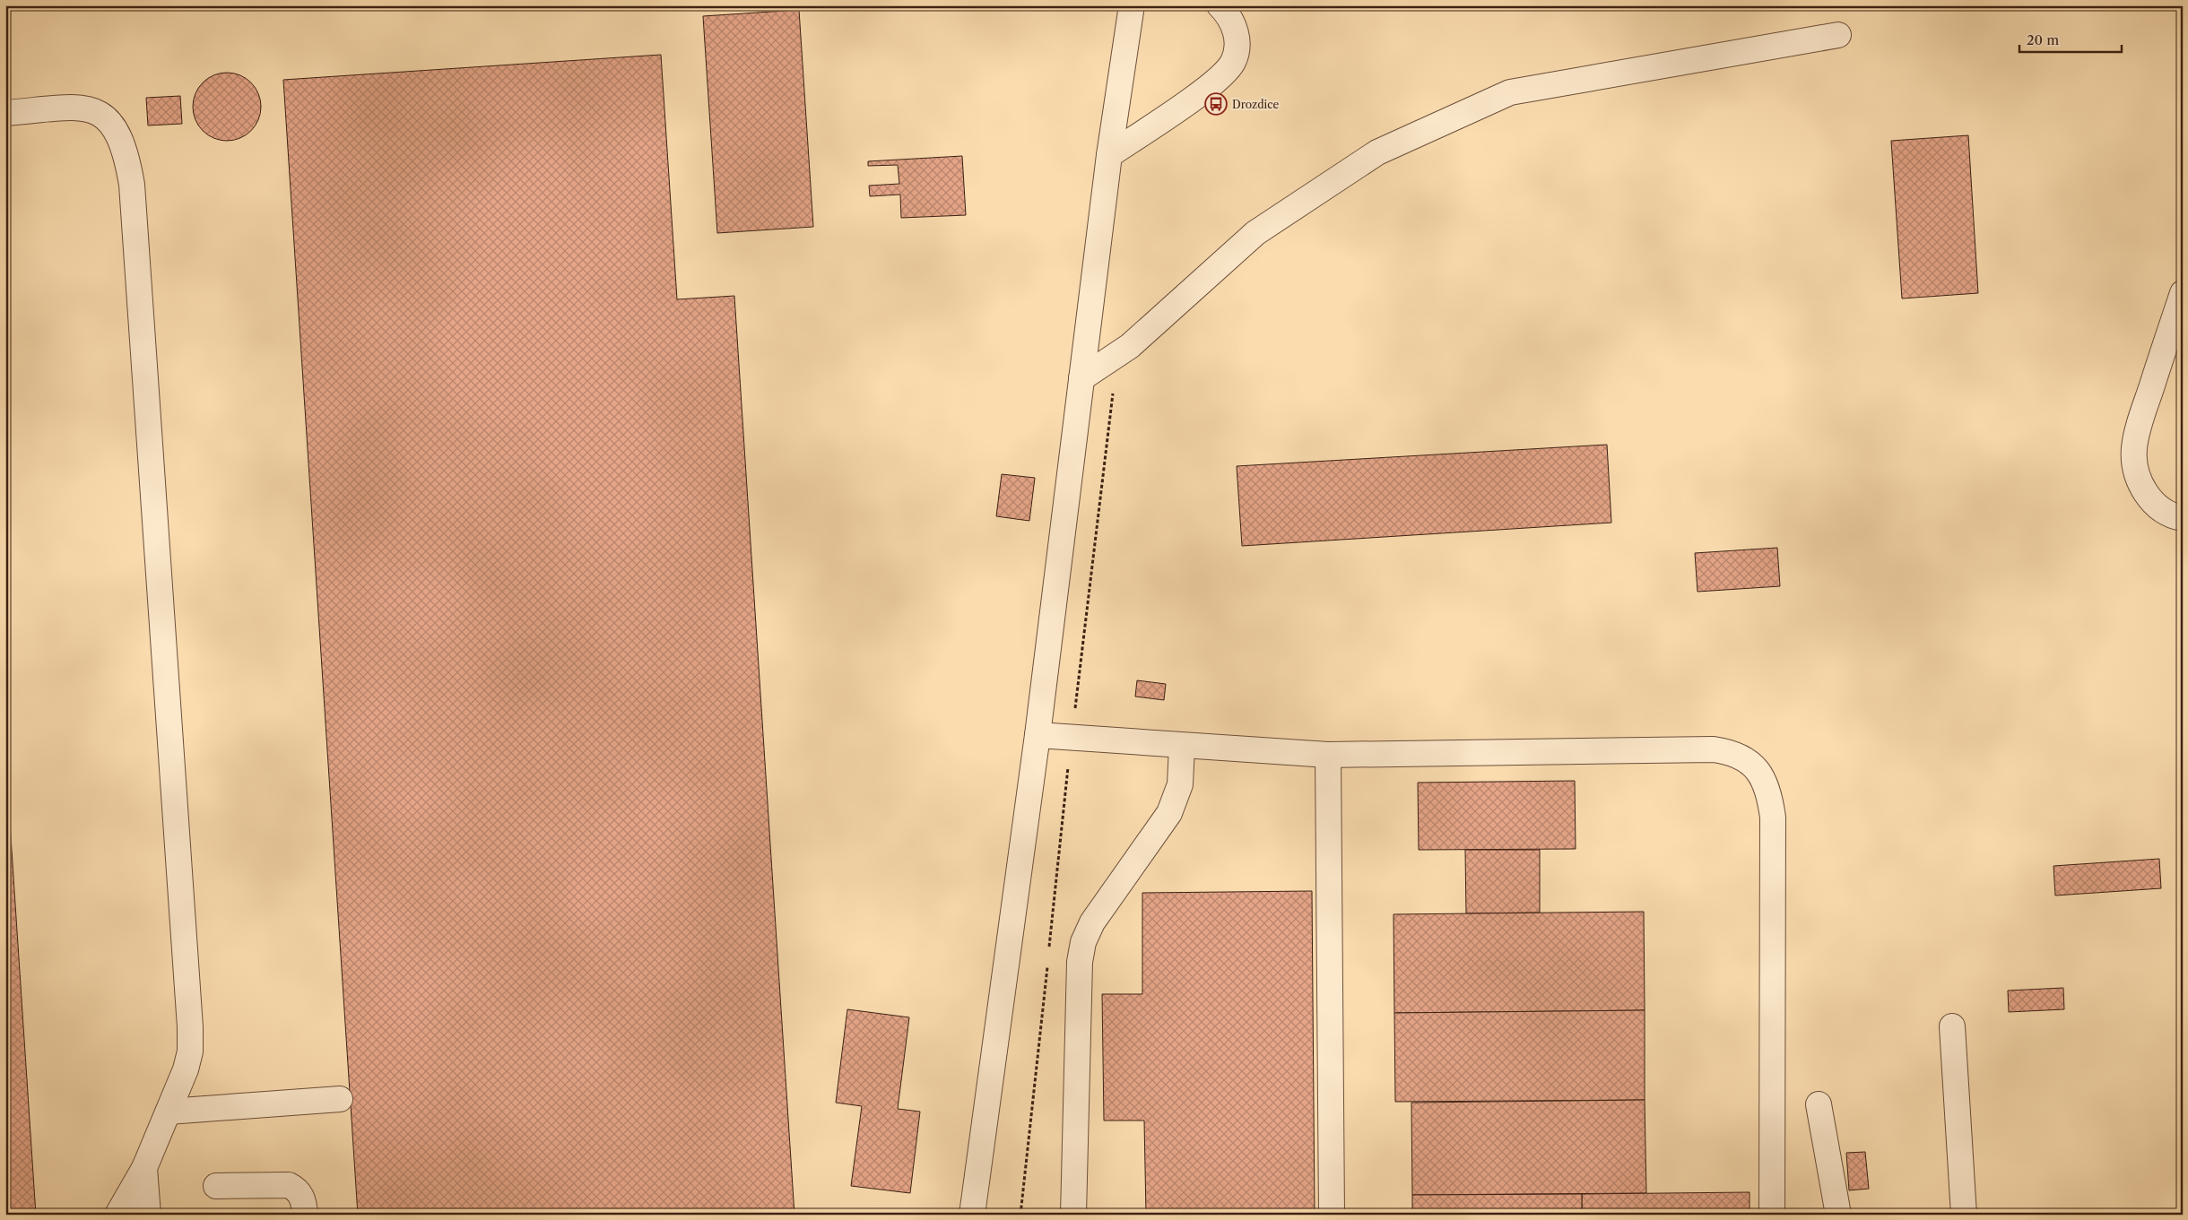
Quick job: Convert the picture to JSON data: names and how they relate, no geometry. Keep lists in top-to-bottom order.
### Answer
{
  "places": {
    "bus stop": ["Drozdice"]
  },
  "scale_bar": "20 m"
}
